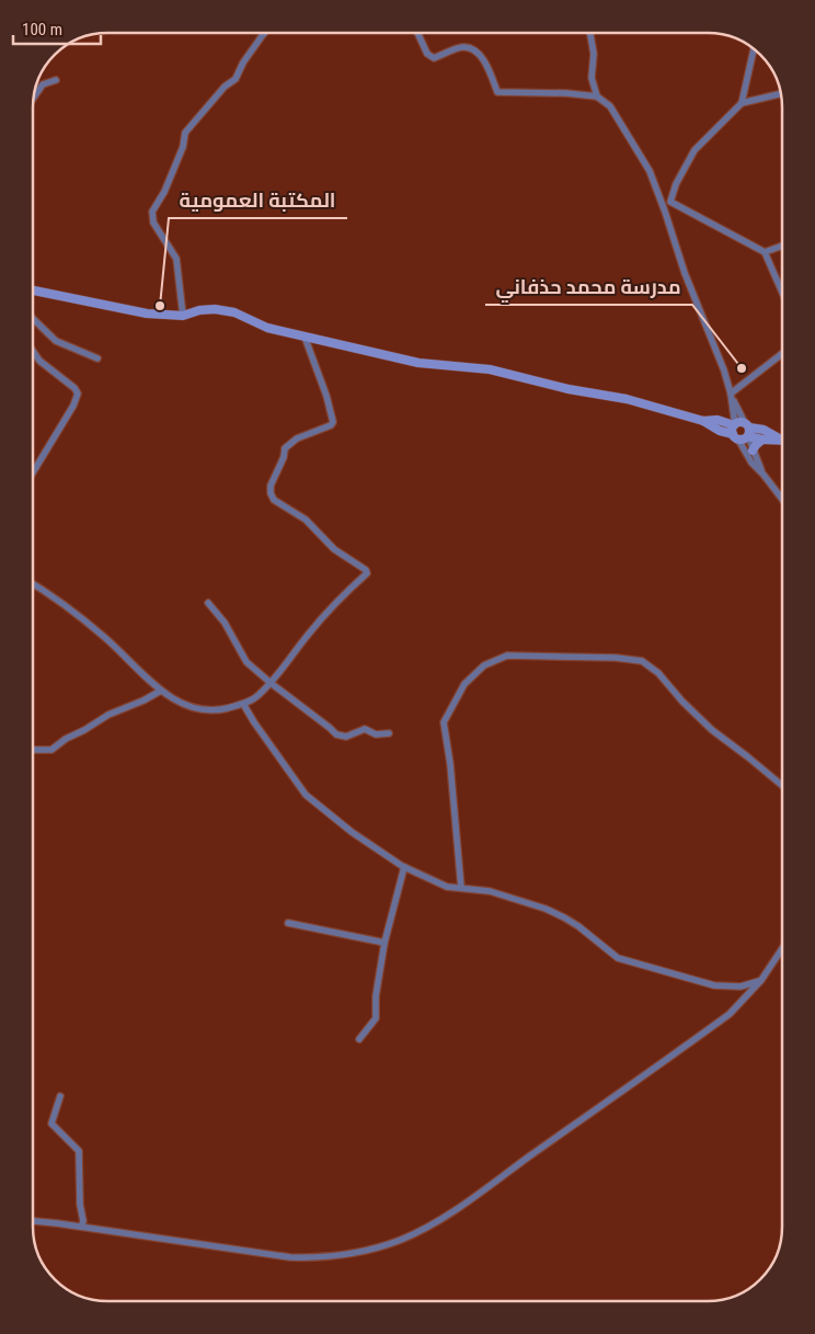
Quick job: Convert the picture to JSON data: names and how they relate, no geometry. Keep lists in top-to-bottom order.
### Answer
{
  "places": ["المكتبة العمومية", "مدرسة محمد حذفاني"],
  "scale_bar": "100 m"
}
